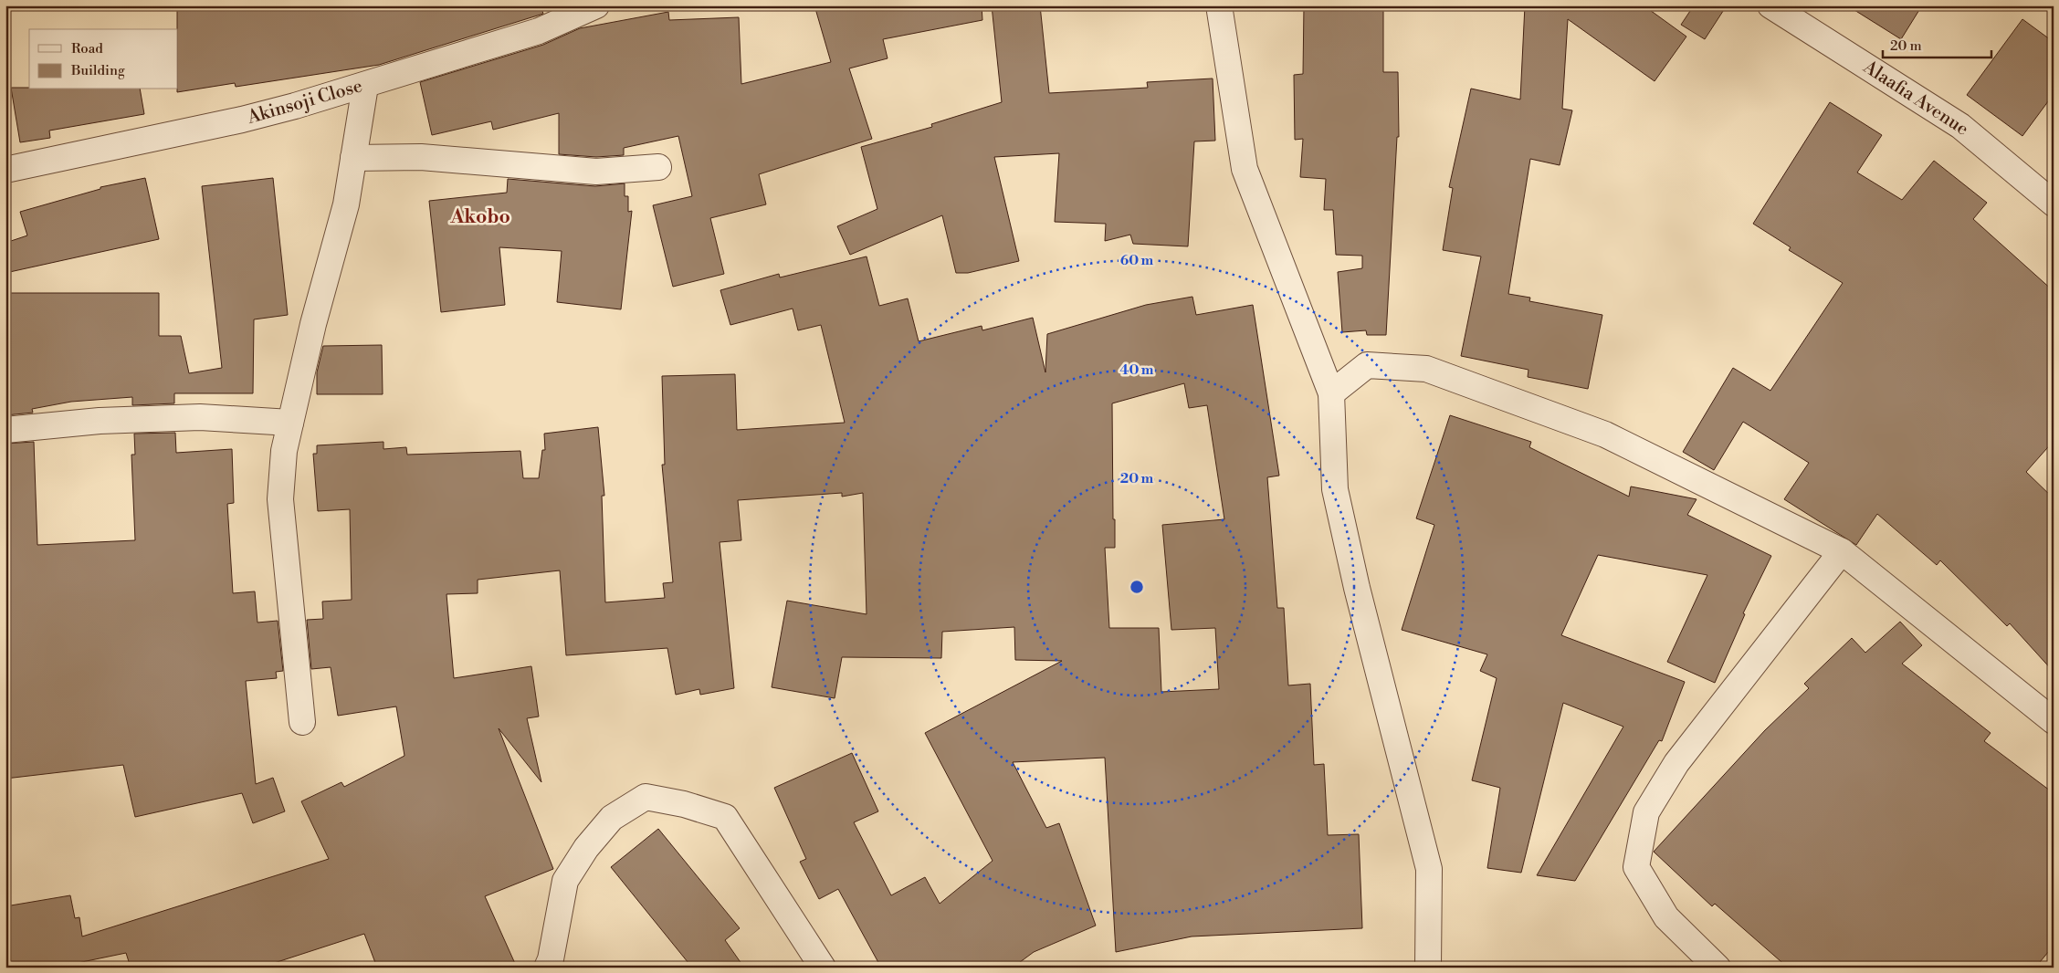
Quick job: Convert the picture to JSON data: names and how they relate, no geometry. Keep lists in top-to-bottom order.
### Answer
{
  "streets": {
    "street": ["Alaafia Avenue", "Akinsoji Close"]
  },
  "districts": ["Akobo"],
  "legend": ["Road", "Building"],
  "scale_bar": "20 m",
  "rings": ["60 m", "40 m", "20 m"]
}
